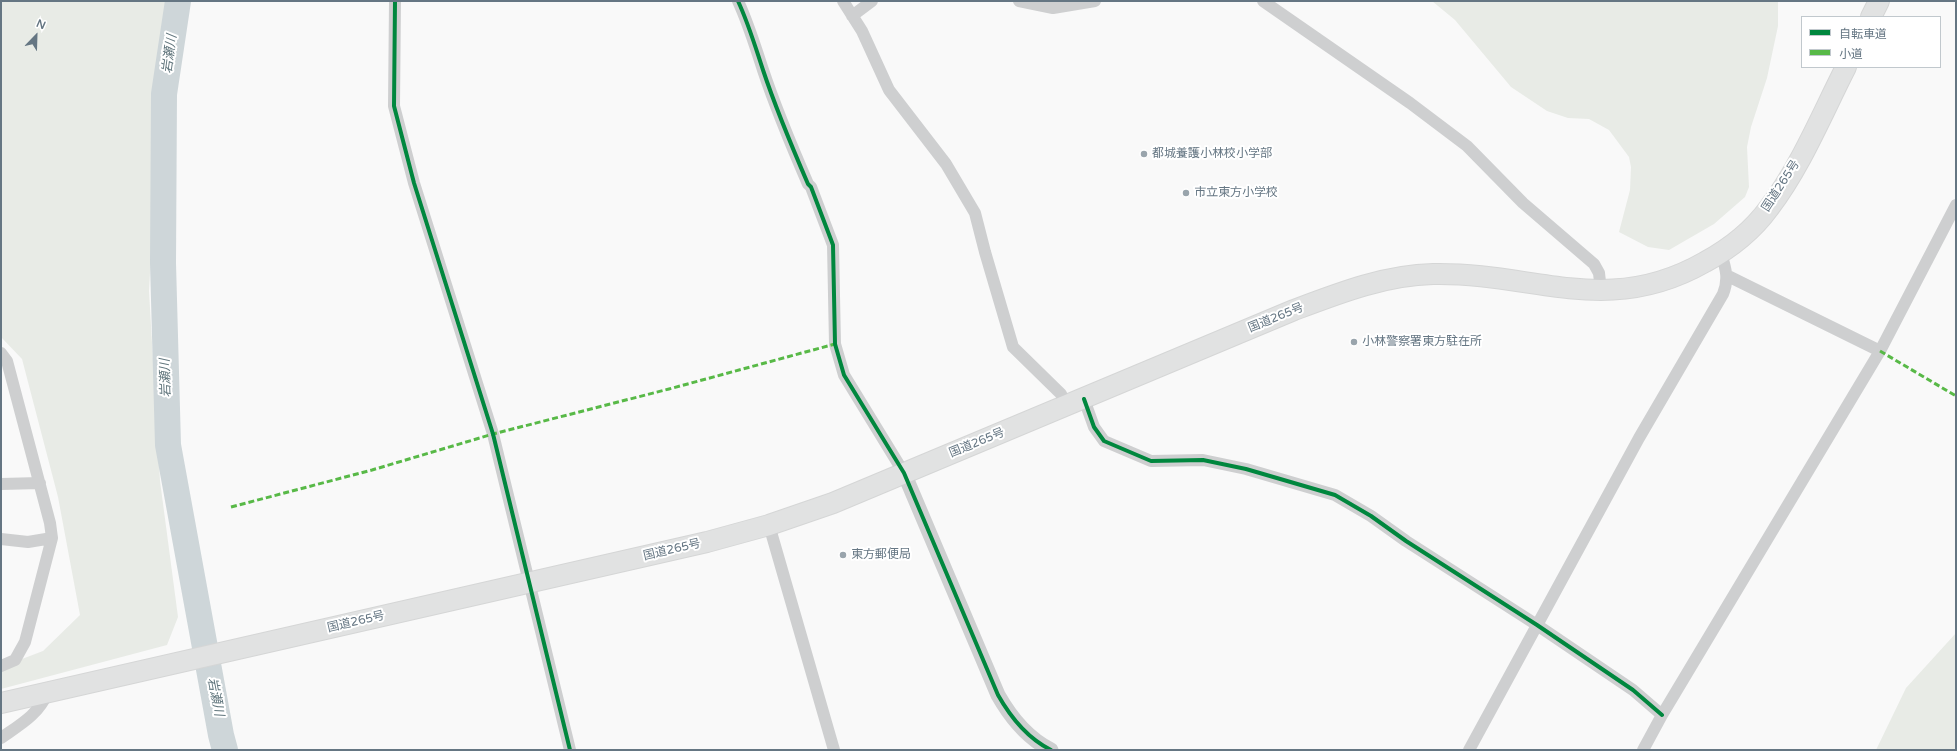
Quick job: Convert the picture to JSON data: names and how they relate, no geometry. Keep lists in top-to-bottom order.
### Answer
{
  "streets": {
    "highway": ["国道265号"]
  },
  "water": ["岩瀬川"],
  "places": [
    "都城養護小林校小学部",
    "市立東方小学校",
    "小林警察署東方駐在所",
    "東方郵便局"
  ],
  "legend": ["自転車道", "小道"],
  "north": "top right"
}
